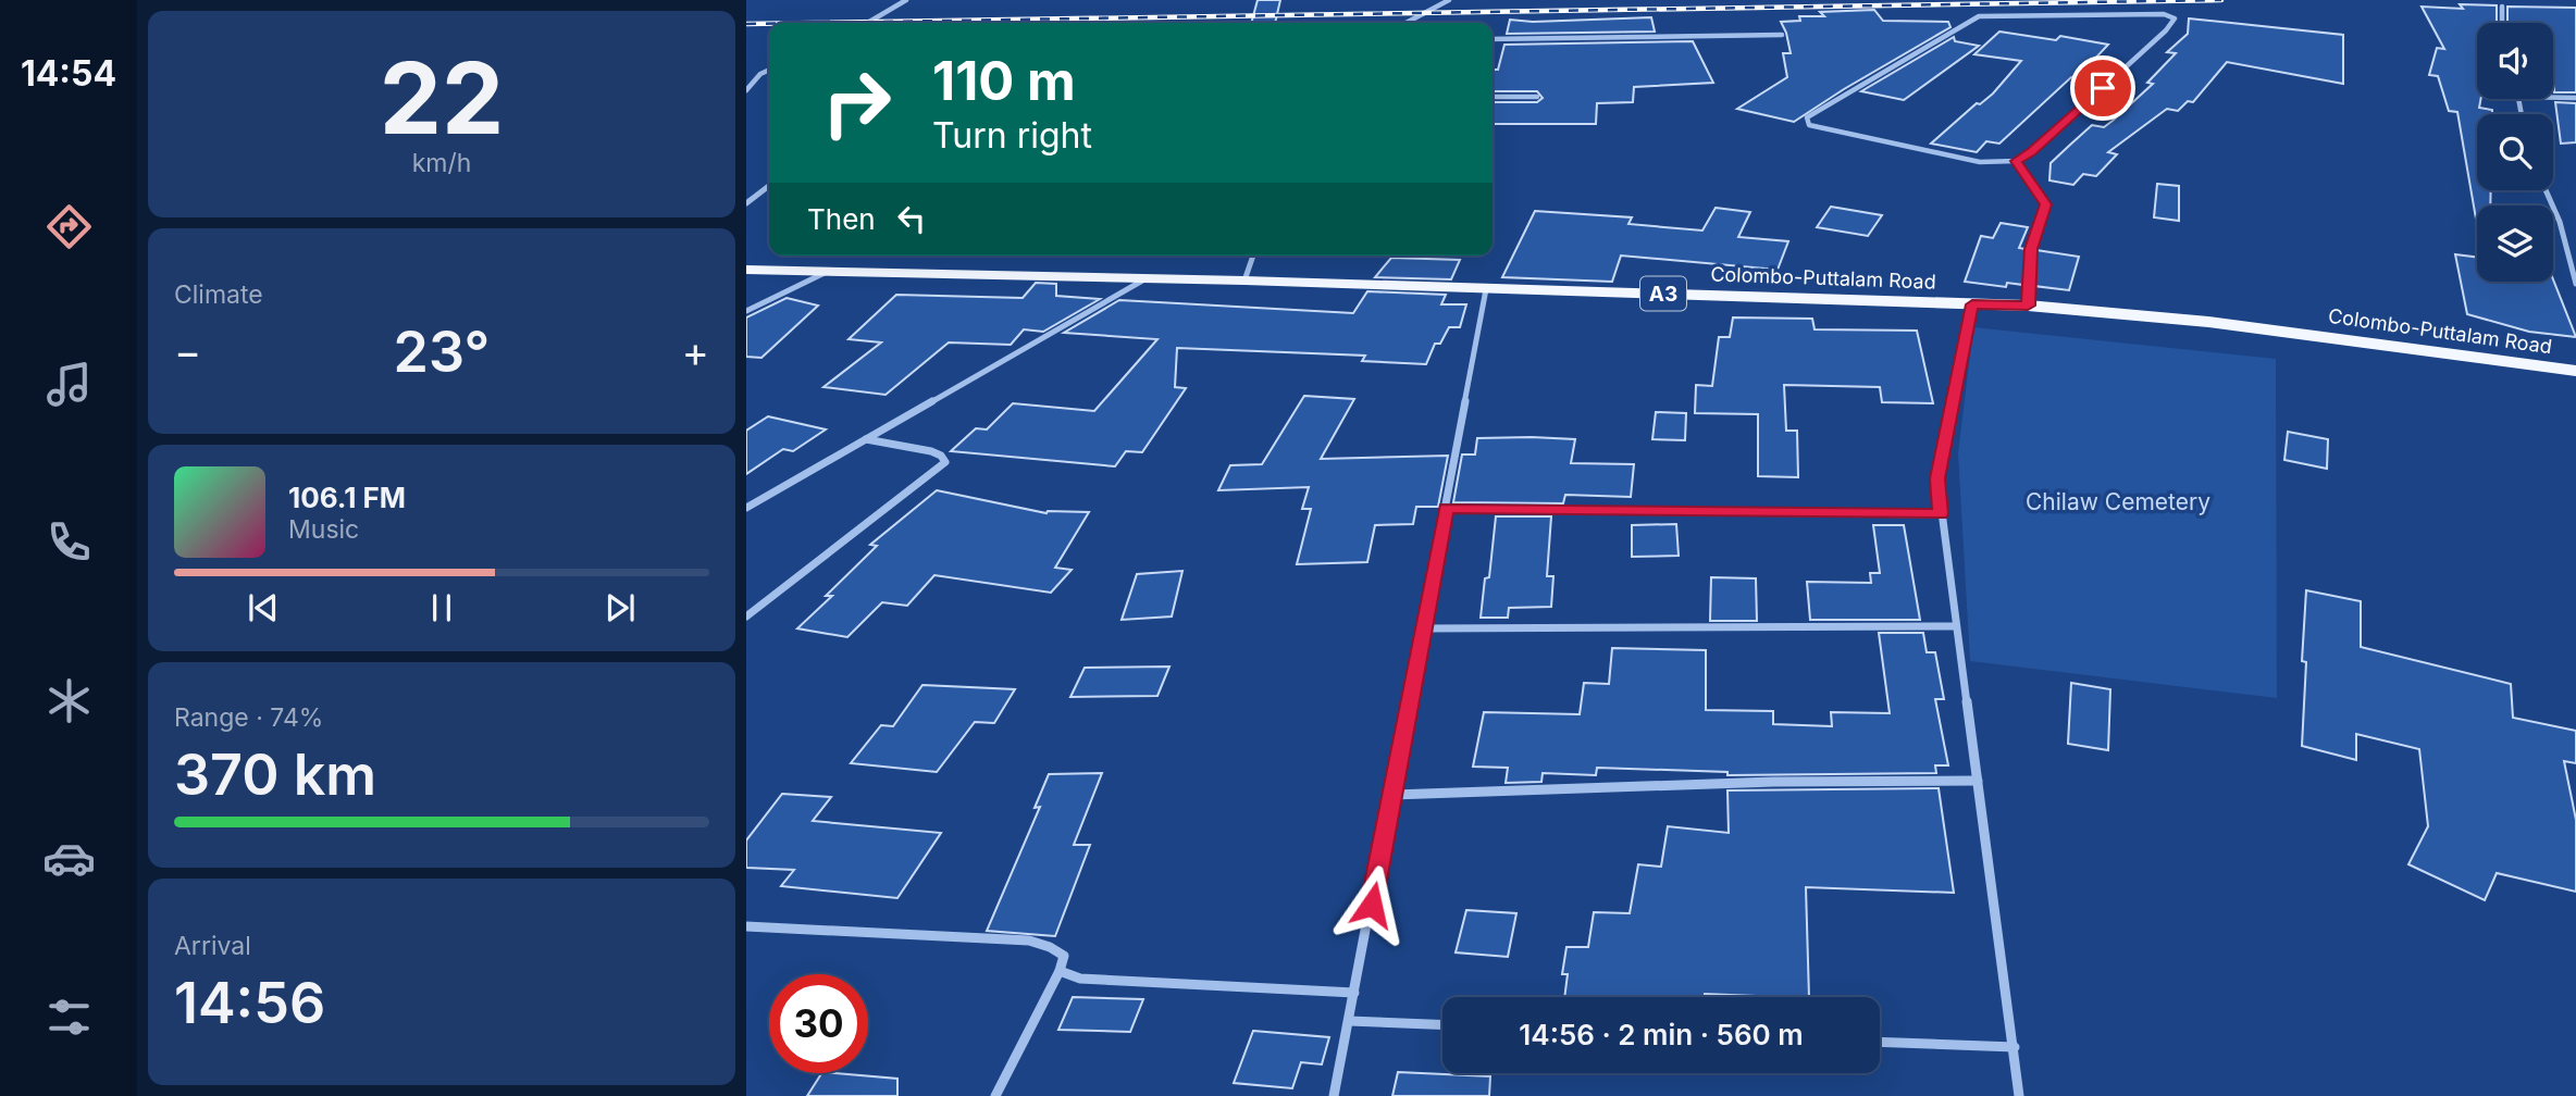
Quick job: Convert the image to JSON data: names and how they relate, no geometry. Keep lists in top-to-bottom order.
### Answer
{
  "streets": {
    "highway": ["Colombo-Puttalam Road", "A3"]
  },
  "parks": ["Chilaw Cemetery"],
  "page": {
    "tabs": "14:54",
    "tile": [
      ["22", "km/h"],
      "Climate",
      ["Range · 74%", "370 km"],
      ["Arrival", "14:56"]
    ],
    "turn": ["110 m", "Turn right"],
    "then": "Then",
    "heat": ["−", "23°", "+"],
    "song": ["106.1 FM", "Music"],
    "limit": "30",
    "trip": "14:56 · 2 min · 560 m"
  }
}
